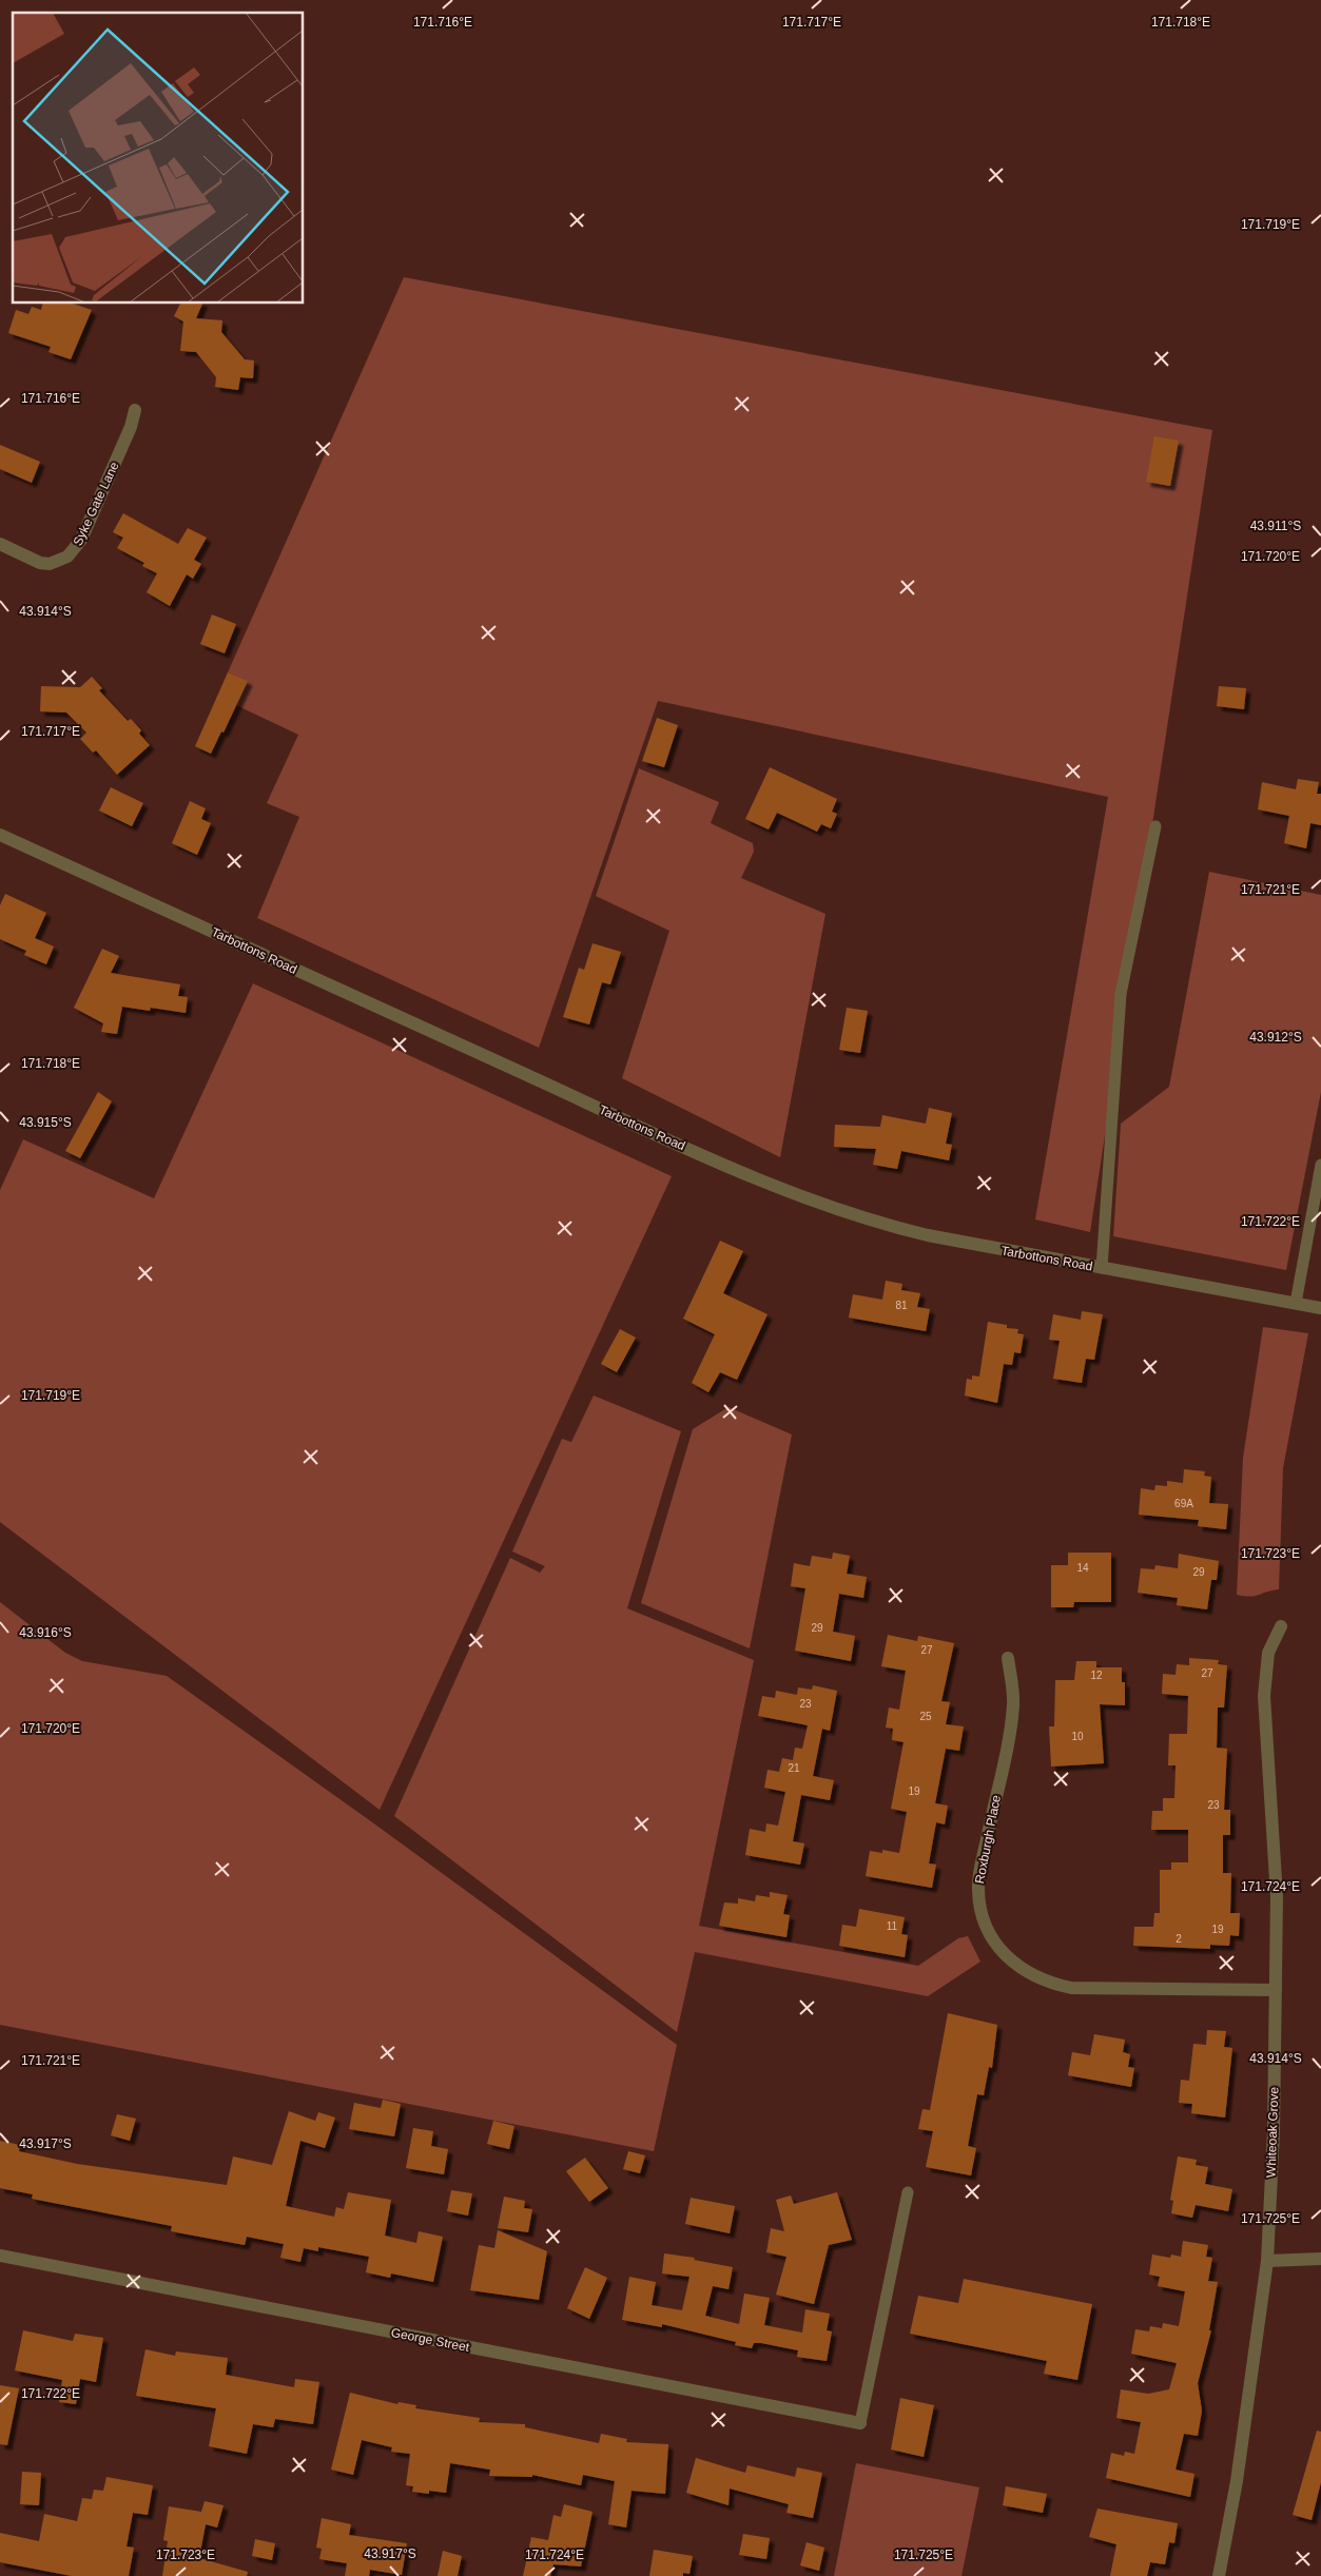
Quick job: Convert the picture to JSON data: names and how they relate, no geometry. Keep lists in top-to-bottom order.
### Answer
{
  "streets": {
    "street": [
      "Syke Gate Lane",
      "Tarbottons Road",
      "Roxburgh Place",
      "Whiteoak Grove",
      "George Street"
    ]
  },
  "crossings": [
    ["Roxburgh Place", "Whiteoak Grove"]
  ],
  "house_numbers": [
    "81",
    "69A",
    "14",
    "29",
    "29",
    "27",
    "27",
    "12",
    "23",
    "25",
    "10",
    "21",
    "19",
    "23",
    "11",
    "19",
    "2"
  ],
  "coordinates": [
    "171.716°E",
    "171.717°E",
    "171.718°E",
    "171.719°E",
    "43.911°S",
    "171.720°E",
    "43.914°S",
    "171.721°E",
    "43.912°S",
    "43.915°S",
    "171.722°E",
    "171.723°E",
    "43.916°S",
    "171.724°E",
    "43.917°S",
    "171.725°E"
  ]
}
